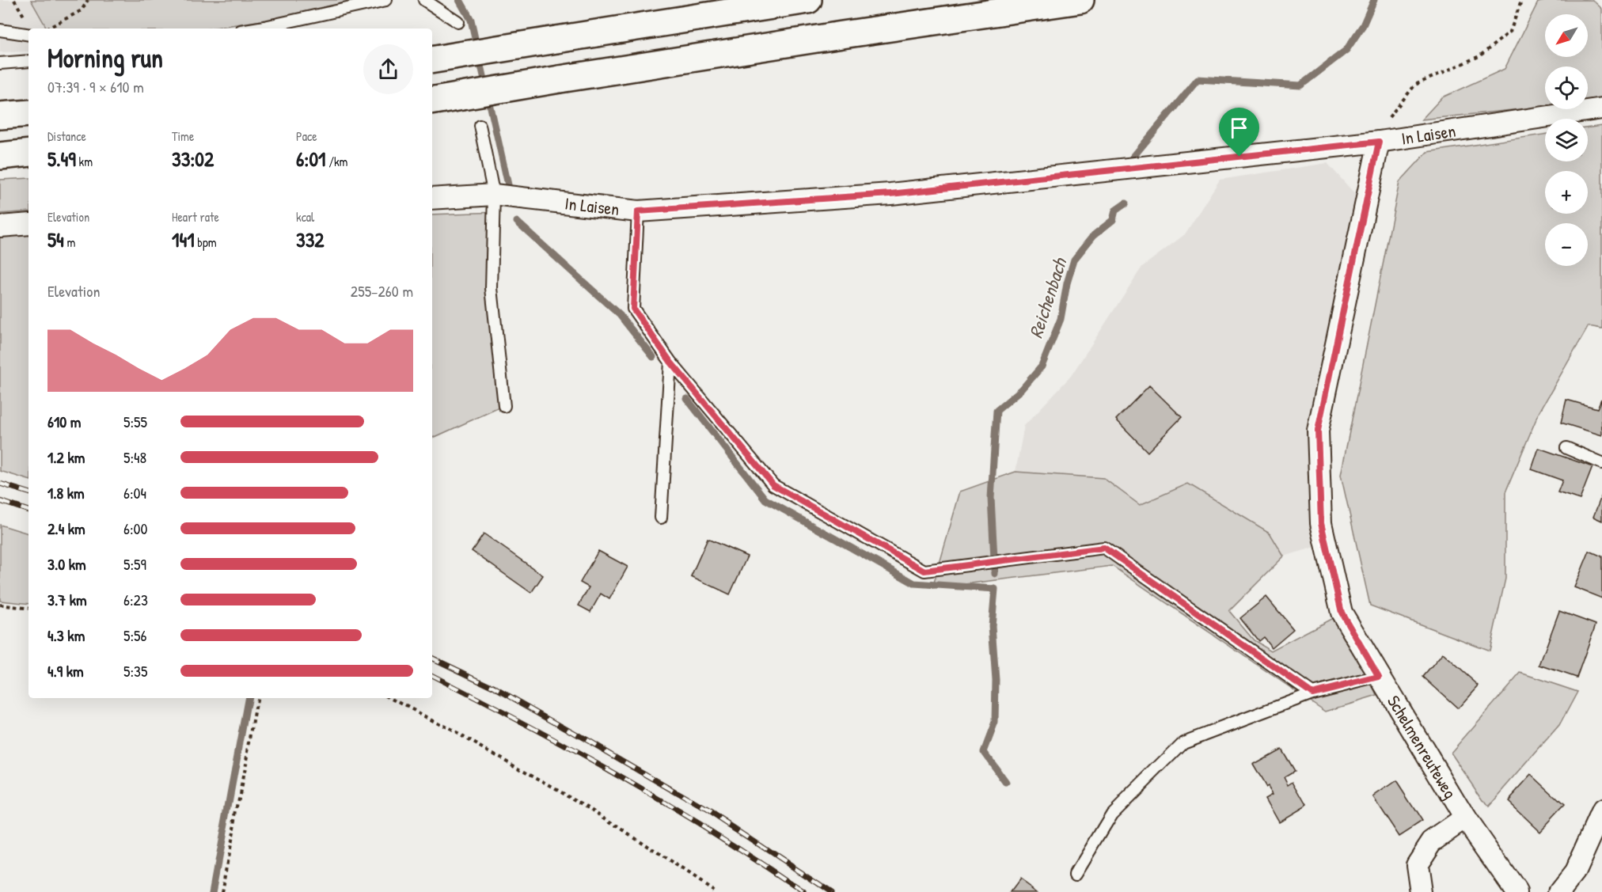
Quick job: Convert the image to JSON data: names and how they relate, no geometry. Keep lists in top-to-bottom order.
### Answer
{
  "streets": {
    "street": ["In Laisen", "Schelmenreuteweg"]
  },
  "crossings": [
    ["In Laisen", "Schelmenreuteweg"]
  ],
  "water": ["Reichenbach"],
  "north": "bottom left",
  "page": {
    "map_buttons": ["+", "−"],
    "heading": ["Morning run", "07:39 · 9 × 610 m"],
    "stats": [
      ["Distance", "5.49 km"],
      ["Time", "33:02"],
      ["Pace", "6:01 /km"],
      ["Elevation", "54 m"],
      ["Heart rate", "141 bpm"],
      ["kcal", "332"]
    ],
    "chart": ["Elevation", "255–260 m"],
    "list": [
      {
        "name": "610 m",
        "note": "5:55"
      },
      {
        "name": "1.2 km",
        "note": "5:48"
      },
      {
        "name": "1.8 km",
        "note": "6:04"
      },
      {
        "name": "2.4 km",
        "note": "6:00"
      },
      {
        "name": "3.0 km",
        "note": "5:59"
      },
      {
        "name": "3.7 km",
        "note": "6:23"
      },
      {
        "name": "4.3 km",
        "note": "5:56"
      },
      {
        "name": "4.9 km",
        "note": "5:35"
      }
    ]
  }
}
